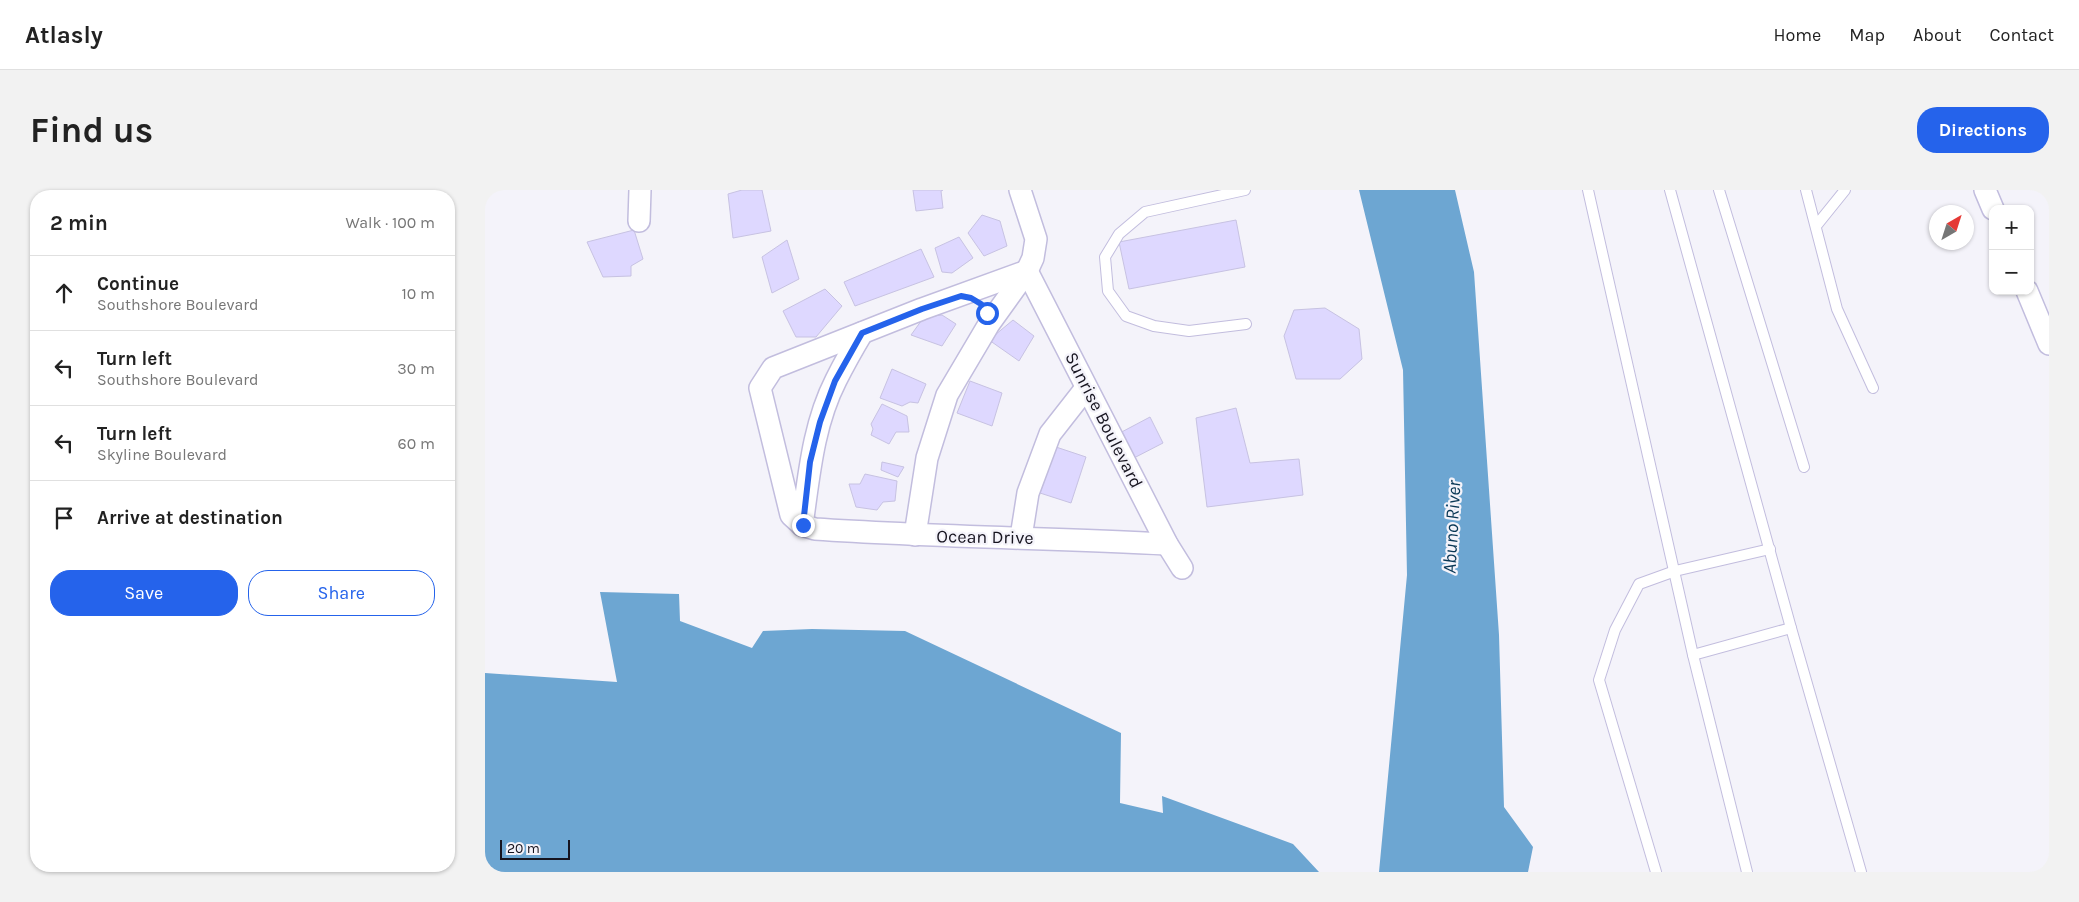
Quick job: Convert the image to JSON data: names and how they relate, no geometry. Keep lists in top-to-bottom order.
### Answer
{
  "streets": {
    "street": ["Sunrise Boulevard", "Ocean Drive"]
  },
  "crossings": [
    ["Sunrise Boulevard", "Ocean Drive"]
  ],
  "water": ["Abuno River"],
  "scale_bar": "20 m",
  "north": "top right",
  "page": {
    "header": "Atlasly",
    "nav": [
      "Home",
      "Map",
      "About",
      "Contact"
    ],
    "buttons": [
      "Directions",
      ["Save", "Share"]
    ],
    "title": "Find us",
    "heading": ["2 min", "Walk · 100 m"],
    "map_buttons": ["+", "−"],
    "list": [
      ["Continue", "Southshore Boulevard", "10 m"],
      ["Turn left", "Southshore Boulevard", "30 m"],
      ["Turn left", "Skyline Boulevard", "60 m"],
      "Arrive at destination"
    ],
    "scale": "20 m"
  }
}
